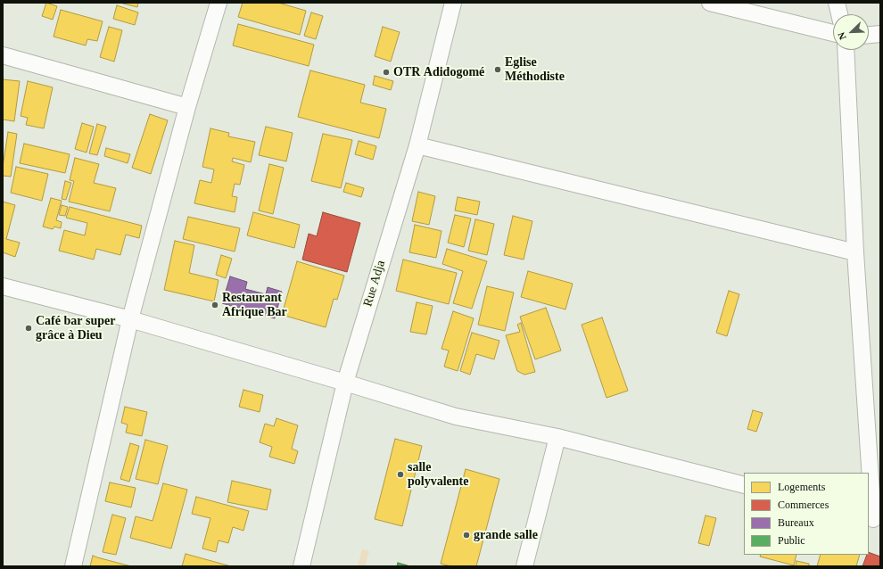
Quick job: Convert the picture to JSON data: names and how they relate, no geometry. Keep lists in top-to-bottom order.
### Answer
{
  "streets": {
    "street": ["Rue Adja"]
  },
  "places": [
    "Eglise Méthodiste",
    "OTR Adidogomé",
    "Restaurant Afrique Bar",
    "Café bar super grâce à Dieu",
    "salle polyvalente",
    "grande salle"
  ],
  "legend": [
    "Logements",
    "Commerces",
    "Bureaux",
    "Public"
  ],
  "north": "bottom left"
}
